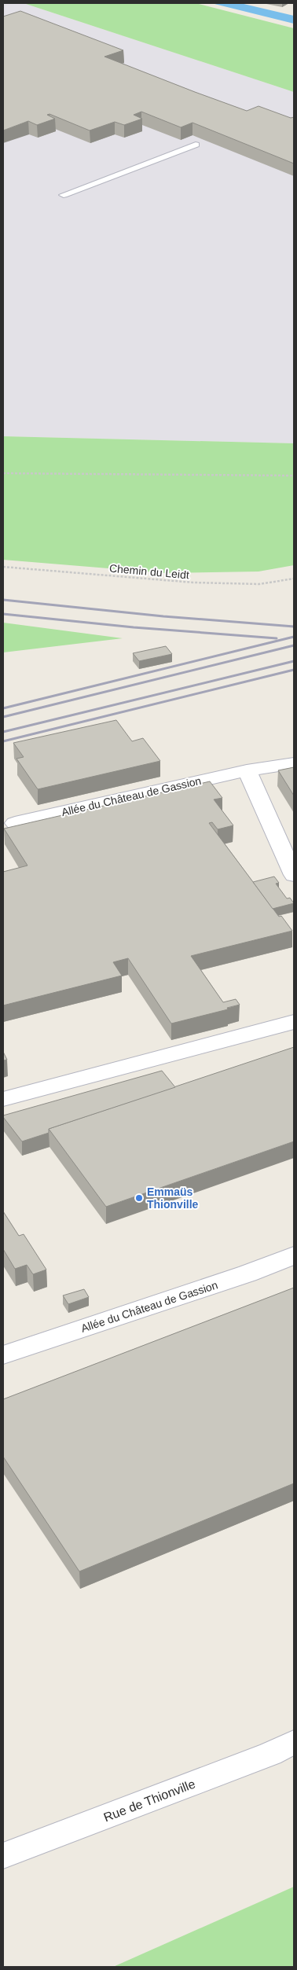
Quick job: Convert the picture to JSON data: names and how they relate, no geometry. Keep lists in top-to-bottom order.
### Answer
{
  "streets": {
    "street": ["Allée du Château de Gassion", "Rue de Thionville"],
    "path": ["Chemin du Leidt"]
  },
  "places": ["Emmaüs Thionville"]
}
